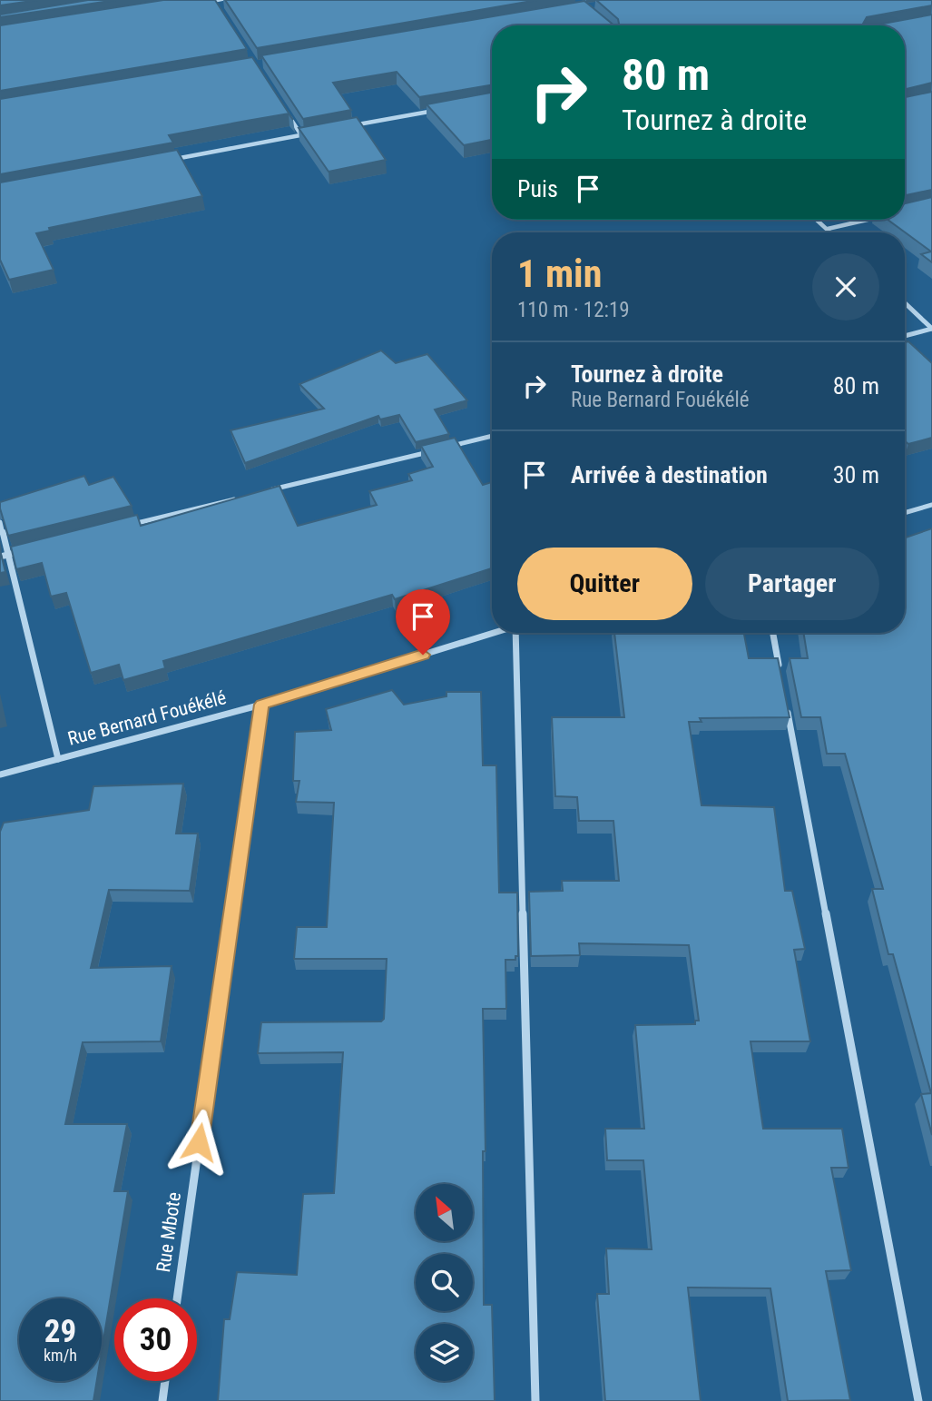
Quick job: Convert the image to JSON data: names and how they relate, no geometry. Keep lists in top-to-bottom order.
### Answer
{
  "streets": {
    "street": ["Rue Bernard Fouékélé", "Rue Mbote"]
  },
  "crossings": [
    ["Rue Bernard Fouékélé", "Rue Mbote"]
  ],
  "north": "top left",
  "page": {
    "turn": ["80 m", "Tournez à droite"],
    "then": "Puis",
    "heading": ["1 min", "110 m · 12:19"],
    "list": [
      {
        "name": "Tournez à droite",
        "note": "Rue Bernard Fouékélé",
        "value": "80 m"
      },
      {
        "name": "Arrivée à destination",
        "value": "30 m"
      }
    ],
    "buttons": ["Quitter", "Partager"],
    "speed": "29 km/h",
    "limit": "30"
  }
}
